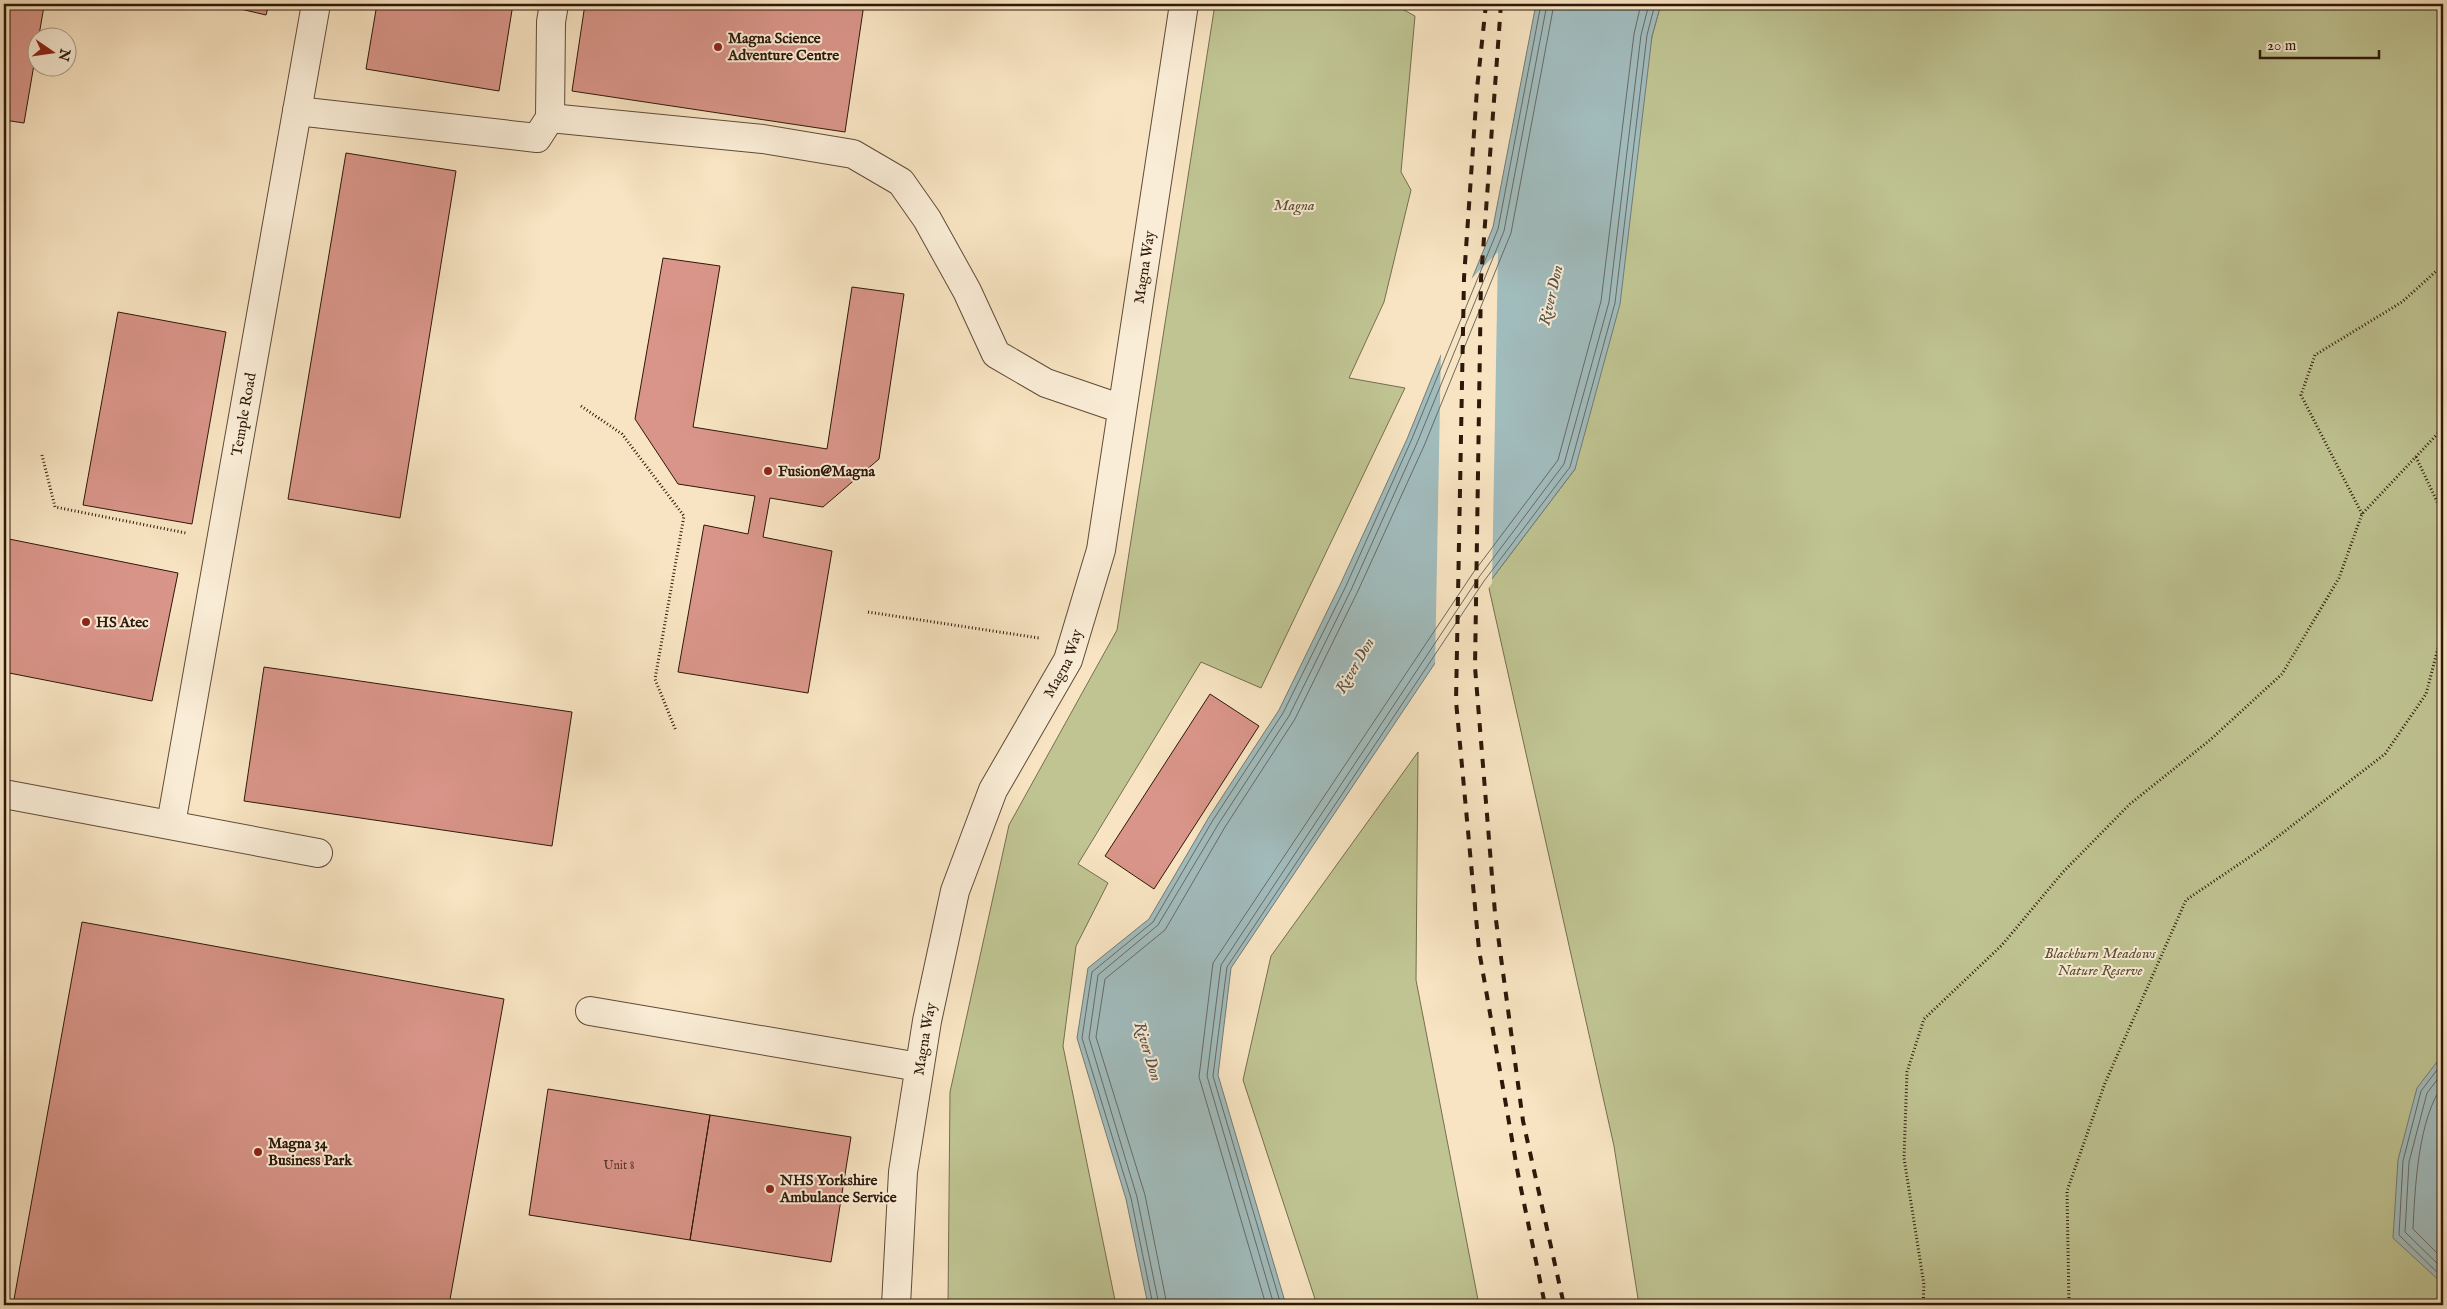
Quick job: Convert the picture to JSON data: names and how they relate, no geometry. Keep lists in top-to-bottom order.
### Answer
{
  "streets": {
    "street": ["Magna Way", "Temple Road"]
  },
  "water": ["River Don"],
  "parks": ["Magna", "Blackburn Meadows Nature Reserve"],
  "places": [
    "Magna Science Adventure Centre",
    "Fusion@Magna",
    "HS Atec",
    "Magna 34 Business Park",
    "NHS Yorkshire Ambulance Service"
  ],
  "house_numbers": ["Unit 8"],
  "scale_bar": "20 m",
  "north": "right"
}
